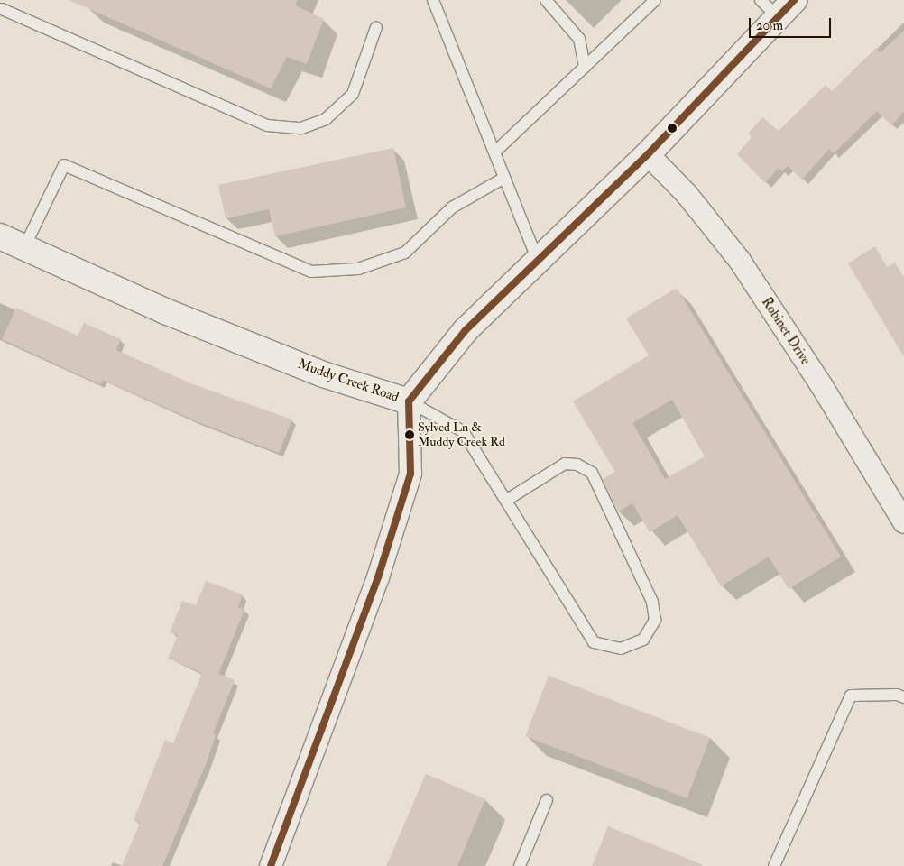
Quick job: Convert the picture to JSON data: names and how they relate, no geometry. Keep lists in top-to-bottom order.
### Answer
{
  "streets": {
    "street": ["Robinet Drive", "Muddy Creek Road"]
  },
  "crossings": [
    ["Robinet Drive", "Muddy Creek Road"]
  ],
  "places": ["Sylved Ln & Muddy Creek Rd"],
  "scale_bar": "20 m"
}
